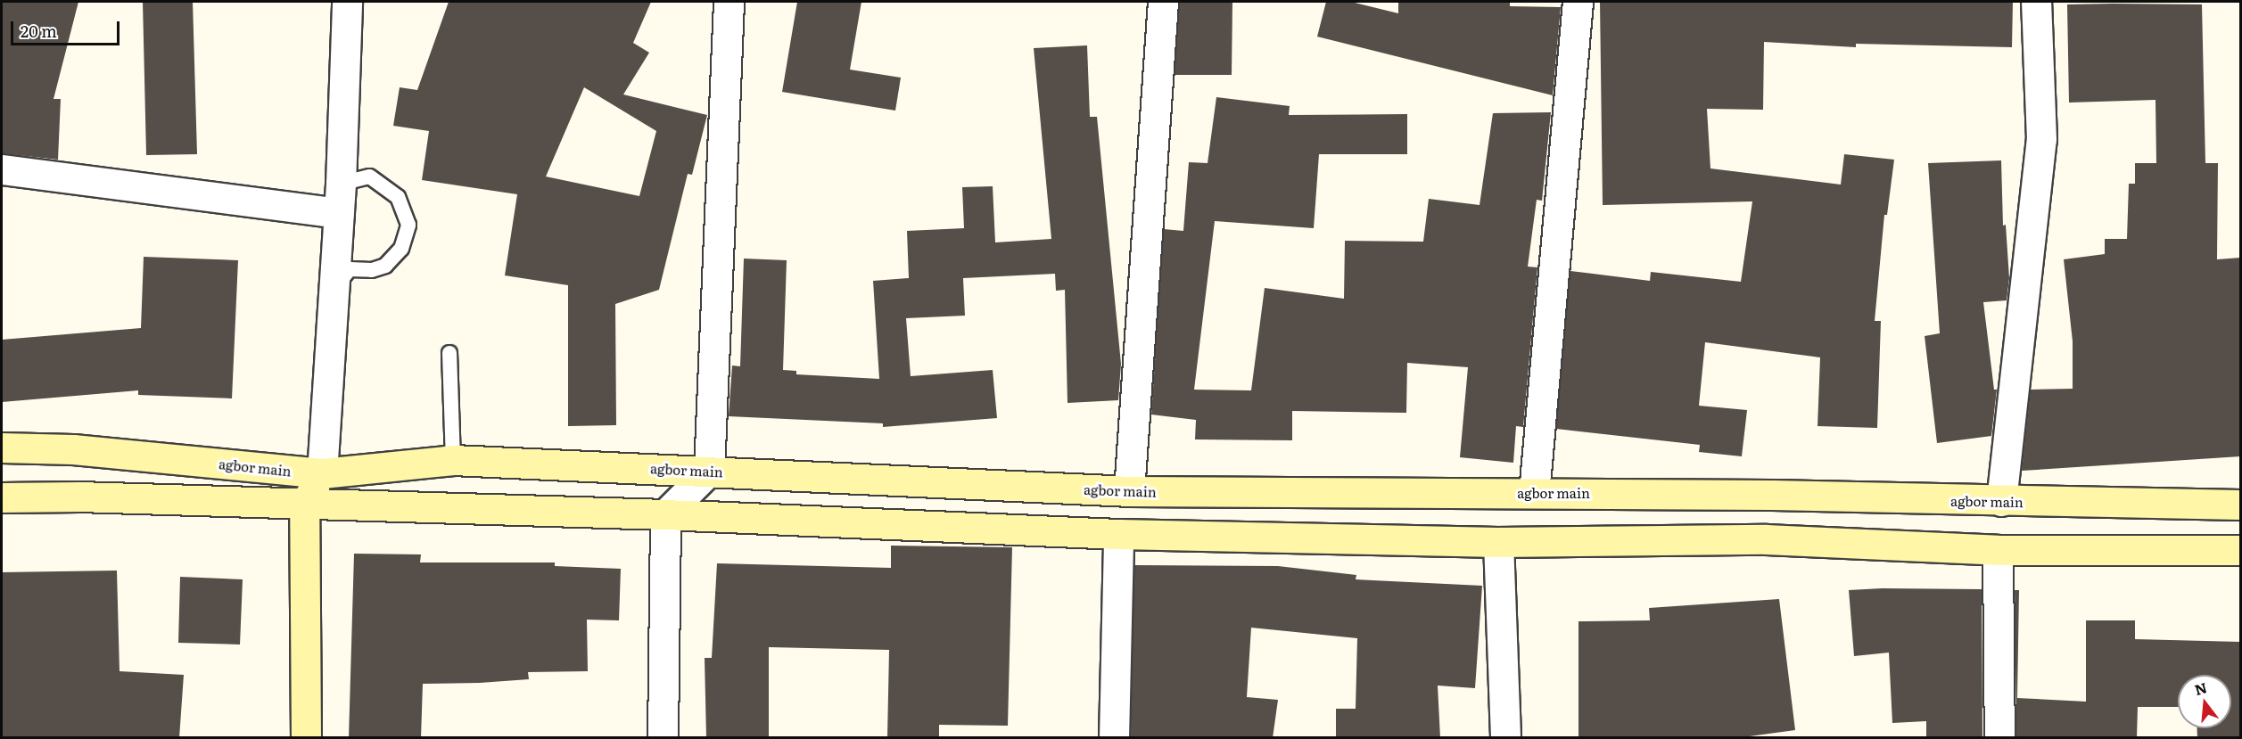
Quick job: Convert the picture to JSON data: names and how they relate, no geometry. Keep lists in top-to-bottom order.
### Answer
{
  "streets": {
    "main road": ["agbor main"]
  },
  "scale_bar": "20 m",
  "north": "top"
}
